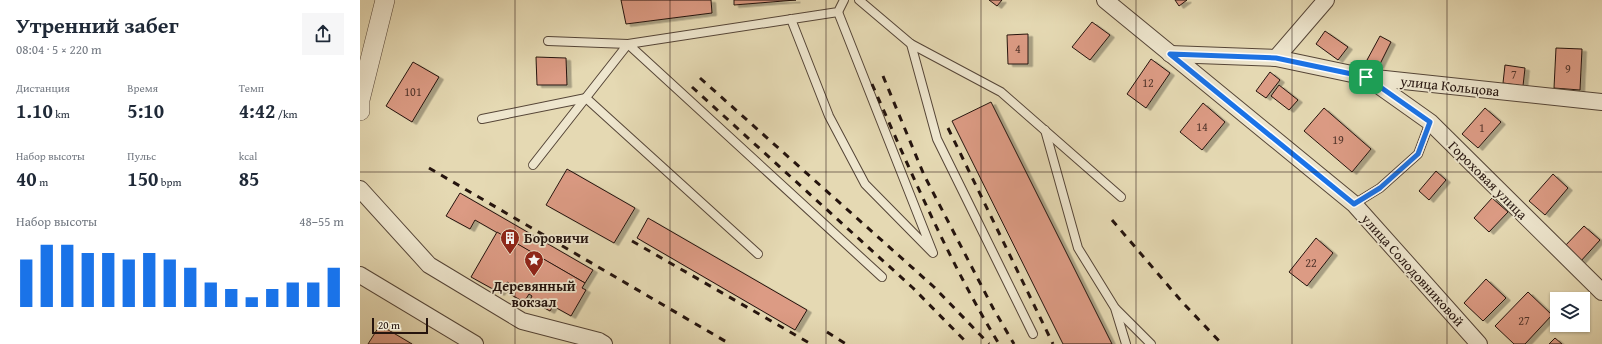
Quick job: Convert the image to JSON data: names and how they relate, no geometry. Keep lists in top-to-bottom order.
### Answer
{
  "streets": {
    "street": ["улица Кольцова", "Гороховая улица", "улица Солодовниковой"]
  },
  "crossings": [
    ["улица Кольцова", "Гороховая улица"],
    ["улица Кольцова", "улица Солодовниковой"]
  ],
  "places": {
    "building": ["Боровичи"],
    "place": ["Деревянный вокзал"]
  },
  "house_numbers": [
    "4",
    "9",
    "7",
    "12",
    "101",
    "14",
    "1",
    "19",
    "22",
    "27"
  ],
  "scale_bar": "20 m",
  "page": {
    "heading": ["Утренний забег", "08:04 · 5 × 220 m"],
    "stats": [
      ["Дистанция", "1.10 km"],
      ["Время", "5:10"],
      ["Темп", "4:42 /km"],
      ["Набор высоты", "40 m"],
      ["Пульс", "150 bpm"],
      ["kcal", "85"]
    ],
    "chart": ["Набор высоты", "48–55 m"],
    "scale": "20 m"
  }
}
